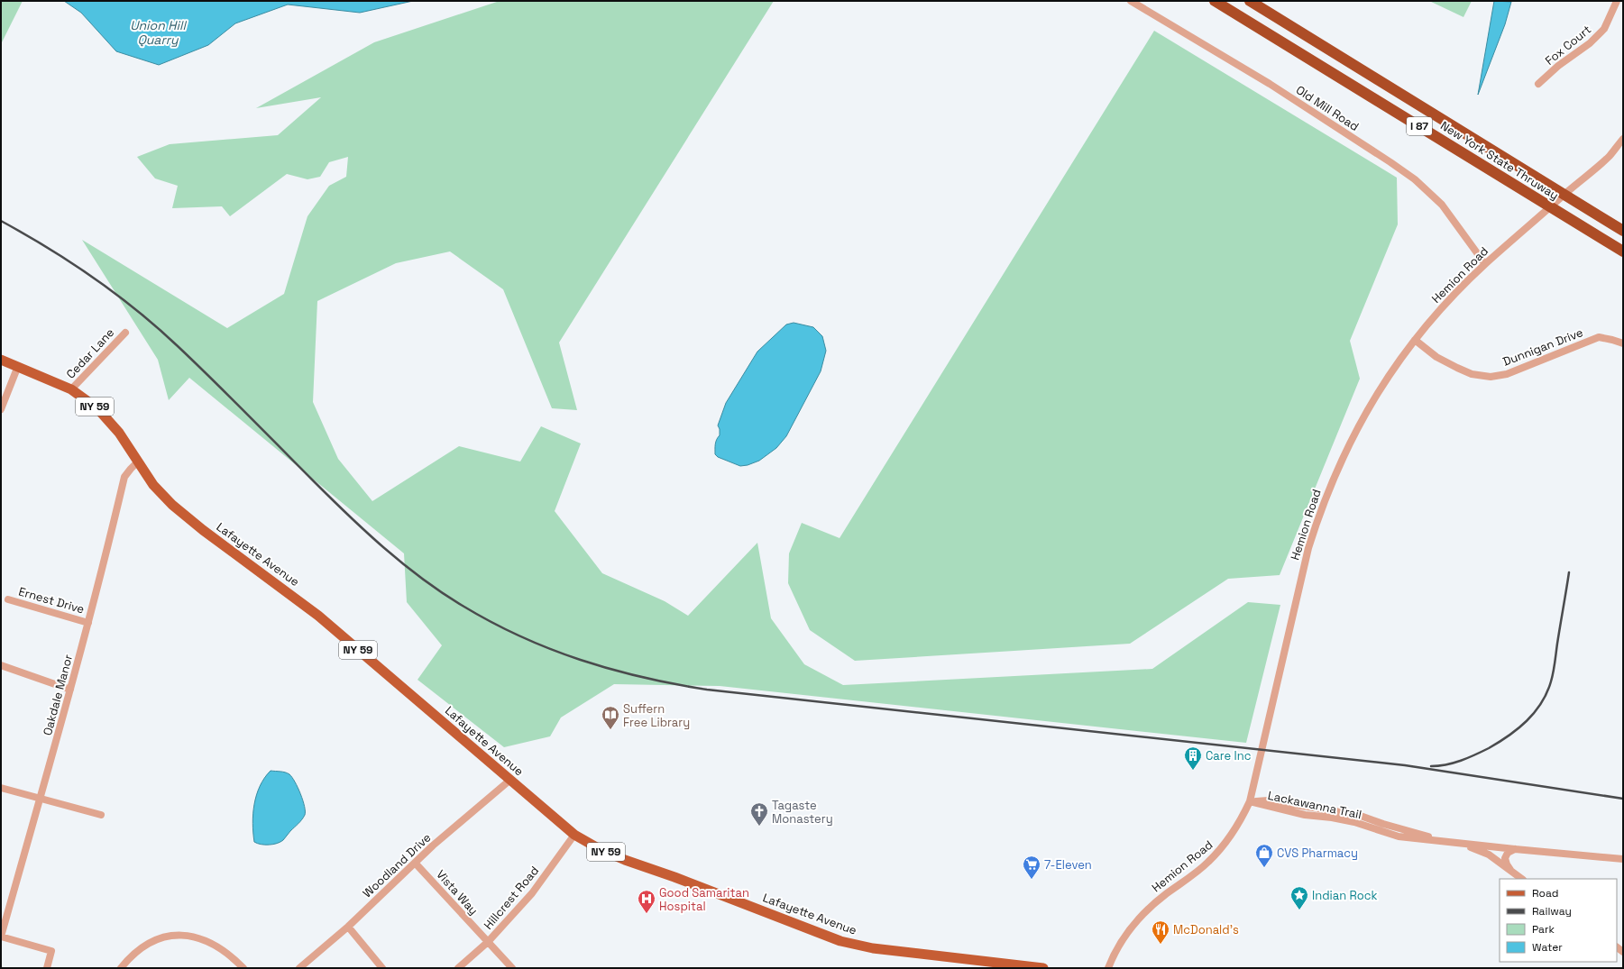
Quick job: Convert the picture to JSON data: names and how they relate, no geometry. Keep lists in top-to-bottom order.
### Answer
{
  "streets": {
    "highway": ["I 87", "New York State Thruway"],
    "main road": ["NY 59", "Lafayette Avenue"],
    "street": [
      "Fox Court",
      "Old Mill Road",
      "Hemion Road",
      "Dunnigan Drive",
      "Cedar Lane",
      "Ernest Drive",
      "Oakdale Manor",
      "Lackawanna Trail",
      "Woodland Drive",
      "Vista Way",
      "Hillcrest Road"
    ]
  },
  "crossings": [
    ["Old Mill Road", "Hemion Road"],
    ["Hemion Road", "Dunnigan Drive"],
    ["Hemion Road", "Lackawanna Trail"],
    ["Cedar Lane", "Lafayette Avenue"],
    ["Lafayette Avenue", "Oakdale Manor"],
    ["Lafayette Avenue", "Woodland Drive"],
    ["Lafayette Avenue", "Hillcrest Road"],
    ["Ernest Drive", "Oakdale Manor"],
    ["Woodland Drive", "Vista Way"],
    ["Vista Way", "Hillcrest Road"]
  ],
  "water": ["Union Hill Quarry"],
  "places": {
    "library": ["Suffern Free Library"],
    "building": ["Care Inc"],
    "church": ["Tagaste Monastery"],
    "shop": ["CVS Pharmacy"],
    "supermarket": ["7-Eleven"],
    "place": ["Indian Rock"],
    "hospital": ["Good Samaritan Hospital"],
    "restaurant": ["McDonald's"]
  },
  "legend": [
    "Road",
    "Railway",
    "Park",
    "Water"
  ]
}
